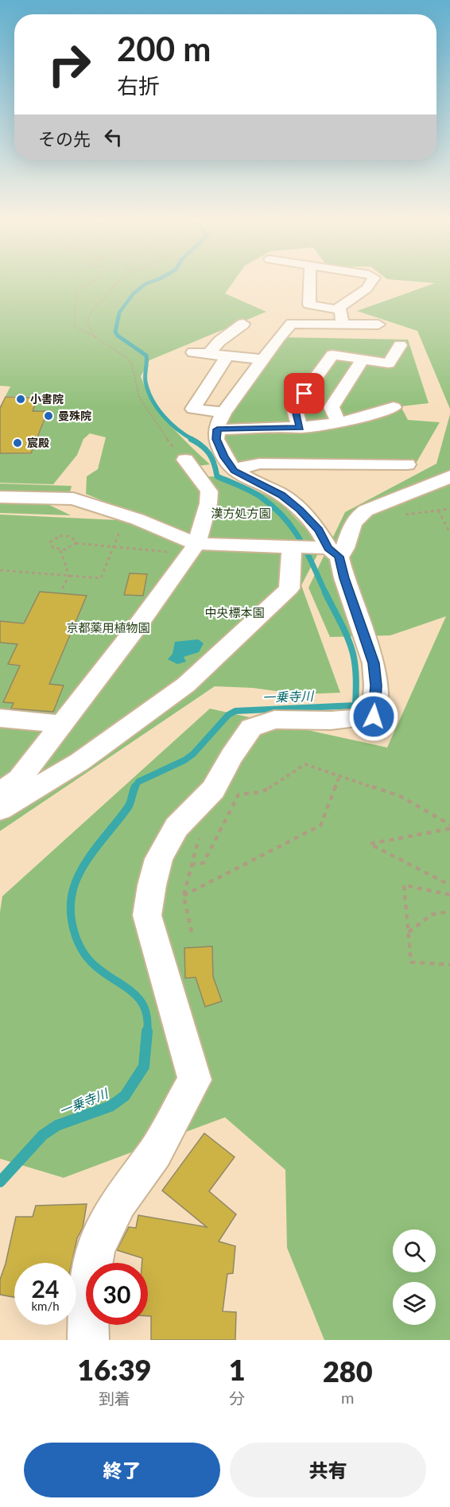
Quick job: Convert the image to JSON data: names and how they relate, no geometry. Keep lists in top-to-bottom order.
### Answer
{
  "water": ["一乗寺川"],
  "parks": ["漢方処方園", "中央標本園", "京都薬用植物園"],
  "places": ["小書院", "曼殊院", "宸殿"],
  "page": {
    "turn": ["200 m", "右折"],
    "then": "その先",
    "speed": "24 km/h",
    "limit": "30",
    "eta": [
      "16:39",
      "到着",
      "1",
      "分",
      "280",
      "m"
    ],
    "buttons": ["終了", "共有"]
  }
}
